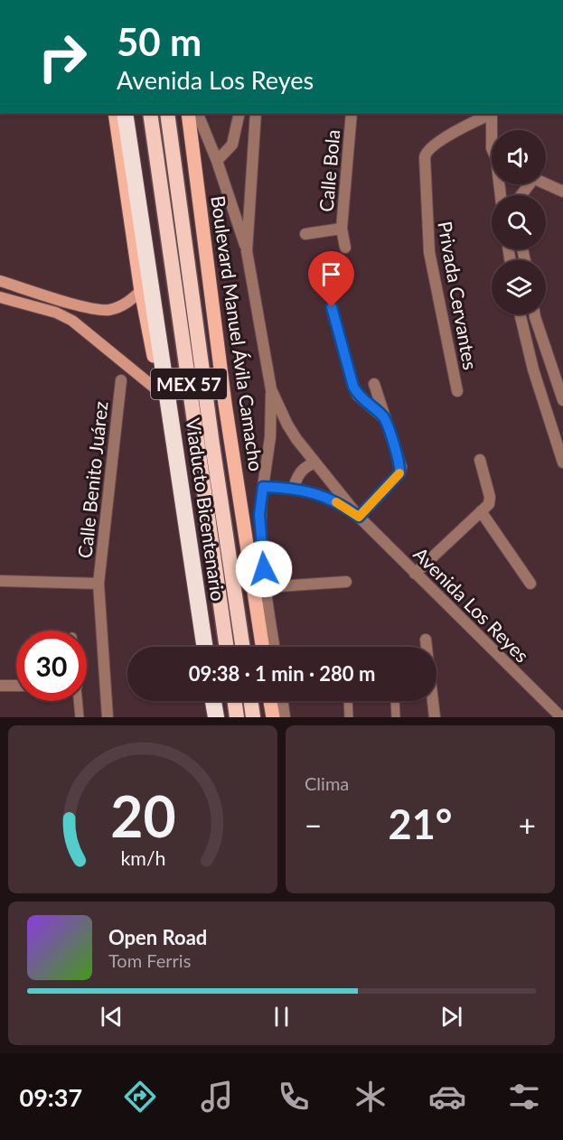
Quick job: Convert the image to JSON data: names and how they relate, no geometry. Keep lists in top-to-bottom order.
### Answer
{
  "streets": {
    "highway": ["Boulevard Manuel Ávila Camacho", "MEX 57", "Viaducto Bicentenario"],
    "street": [
      "Calle Bola",
      "Privada Cervantes",
      "Calle Benito Juárez",
      "Avenida Los Reyes"
    ]
  },
  "crossings": [
    ["Boulevard Manuel Ávila Camacho", "Avenida Los Reyes"]
  ],
  "page": {
    "turn": ["50 m", "Avenida Los Reyes"],
    "limit": "30",
    "trip": "09:38 · 1 min · 280 m",
    "tile": "Clima",
    "heat": ["−", "21°", "+"],
    "song": ["Open Road", "Tom Ferris"],
    "tabs": "09:37",
    "gauge": ["20", "km/h"]
  }
}
